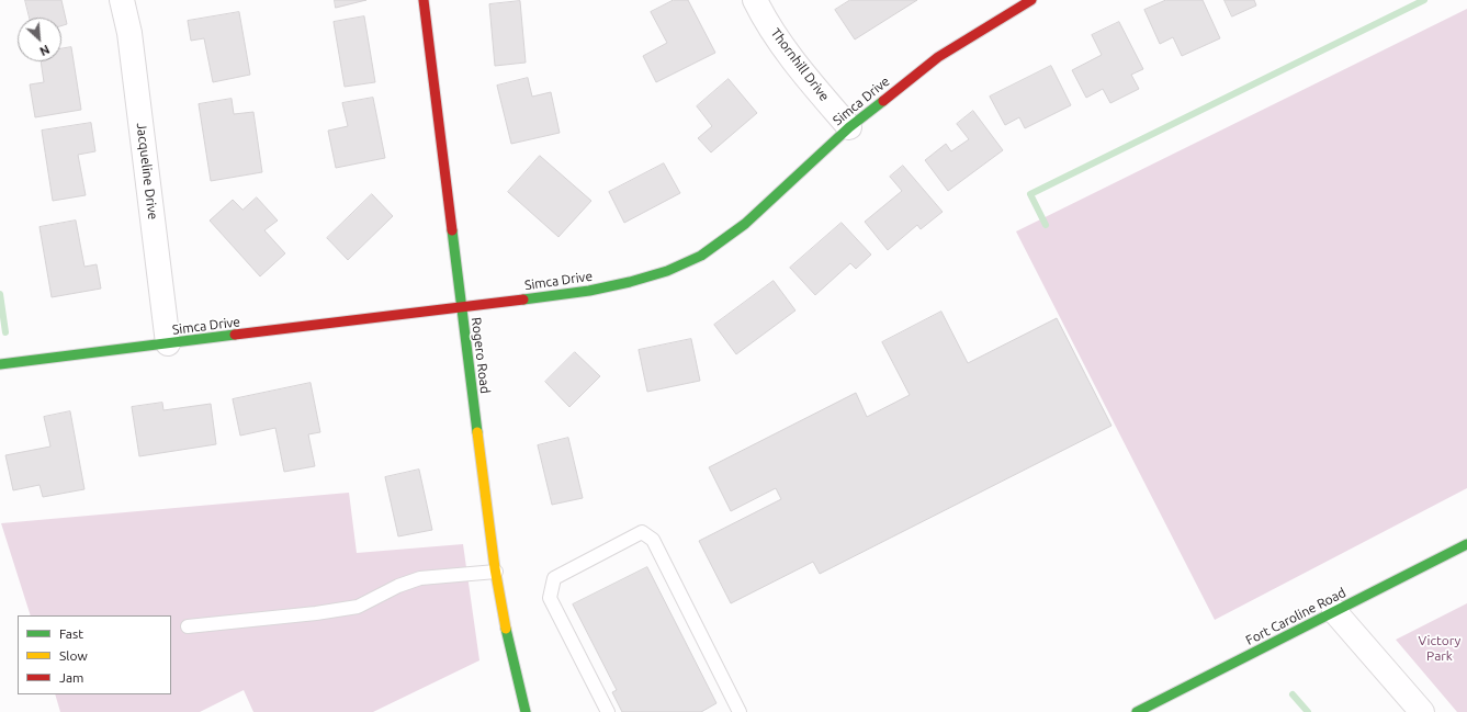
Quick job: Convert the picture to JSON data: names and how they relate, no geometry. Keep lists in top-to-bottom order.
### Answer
{
  "streets": {
    "street": [
      "Thornhill Drive",
      "Simca Drive",
      "Jacqueline Drive",
      "Rogero Road",
      "Fort Caroline Road"
    ]
  },
  "crossings": [
    ["Thornhill Drive", "Simca Drive"],
    ["Simca Drive", "Jacqueline Drive"],
    ["Simca Drive", "Rogero Road"]
  ],
  "parks": ["Victory Park"],
  "legend": ["Fast", "Slow", "Jam"],
  "north": "bottom right"
}
